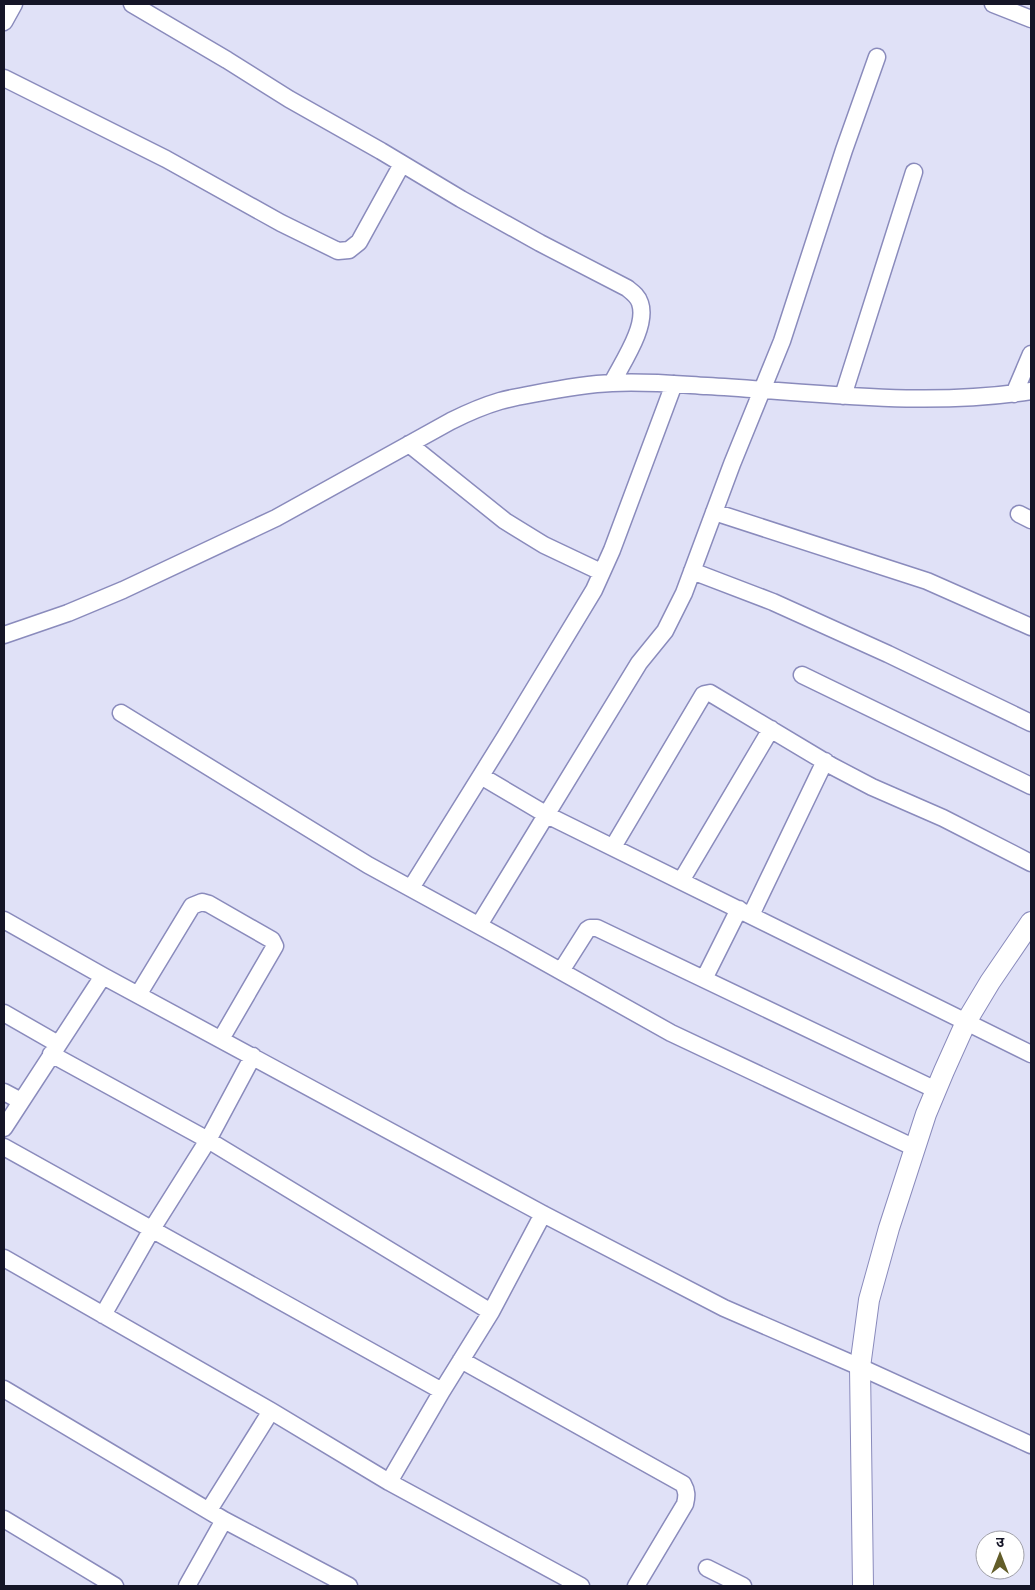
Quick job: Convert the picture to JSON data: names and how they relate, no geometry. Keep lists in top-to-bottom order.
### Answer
{
  "north": "top"
}
